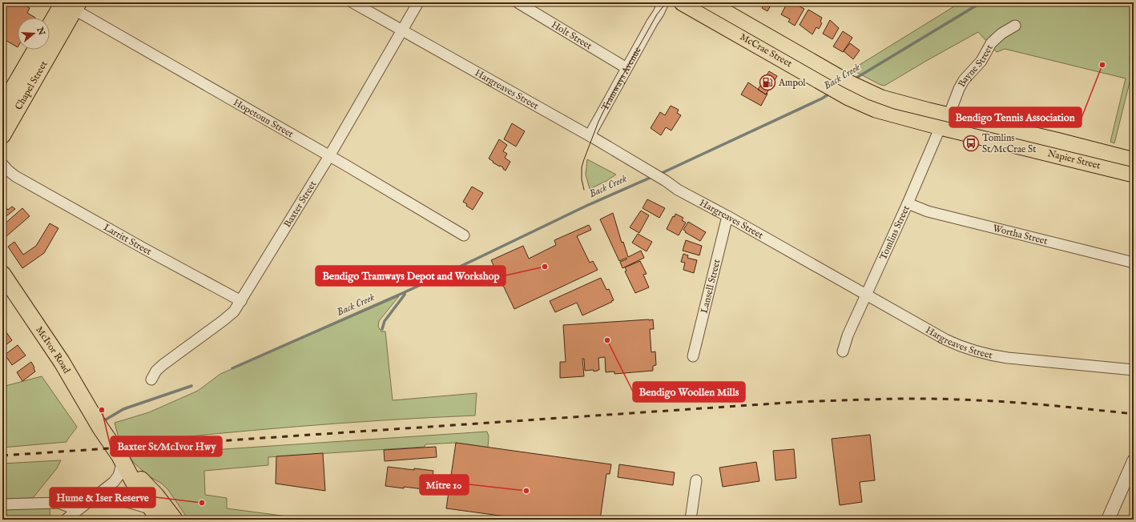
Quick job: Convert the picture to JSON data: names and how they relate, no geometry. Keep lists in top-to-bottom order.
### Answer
{
  "streets": {
    "highway": ["McCrae Street", "Napier Street"],
    "main road": ["Chapel Street", "McIvor Road"],
    "street": [
      "Holt Street",
      "Bayne Street",
      "Tramways Avenue",
      "Hargreaves Street",
      "Hopetoun Street",
      "Baxter Street",
      "Tomlins Street",
      "Wortha Street",
      "Larritt Street",
      "Lansell Street"
    ]
  },
  "crossings": [
    ["Holt Street", "Tramways Avenue"],
    ["McCrae Street", "Bayne Street"],
    ["McCrae Street", "Napier Street"],
    ["McCrae Street", "Tomlins Street"],
    ["Bayne Street", "Napier Street"],
    ["Bayne Street", "Tomlins Street"],
    ["Tramways Avenue", "Hargreaves Street"],
    ["Chapel Street", "Hopetoun Street"],
    ["Hargreaves Street", "Baxter Street"],
    ["Hargreaves Street", "Tomlins Street"],
    ["Hargreaves Street", "Lansell Street"],
    ["Hopetoun Street", "Baxter Street"],
    ["Napier Street", "Tomlins Street"],
    ["Baxter Street", "Larritt Street"],
    ["Tomlins Street", "Wortha Street"]
  ],
  "water": ["Back Creek"],
  "places": {
    "other": [
      "Bendigo Tennis Association",
      "Bendigo Tramways Depot and Workshop",
      "Bendigo Woollen Mills",
      "Baxter St/McIvor Hwy",
      "Mitre 10",
      "Hume & Iser Reserve"
    ],
    "fuel station": ["Ampol"],
    "bus stop": ["Tomlins St/McCrae St"]
  },
  "north": "right"
}
